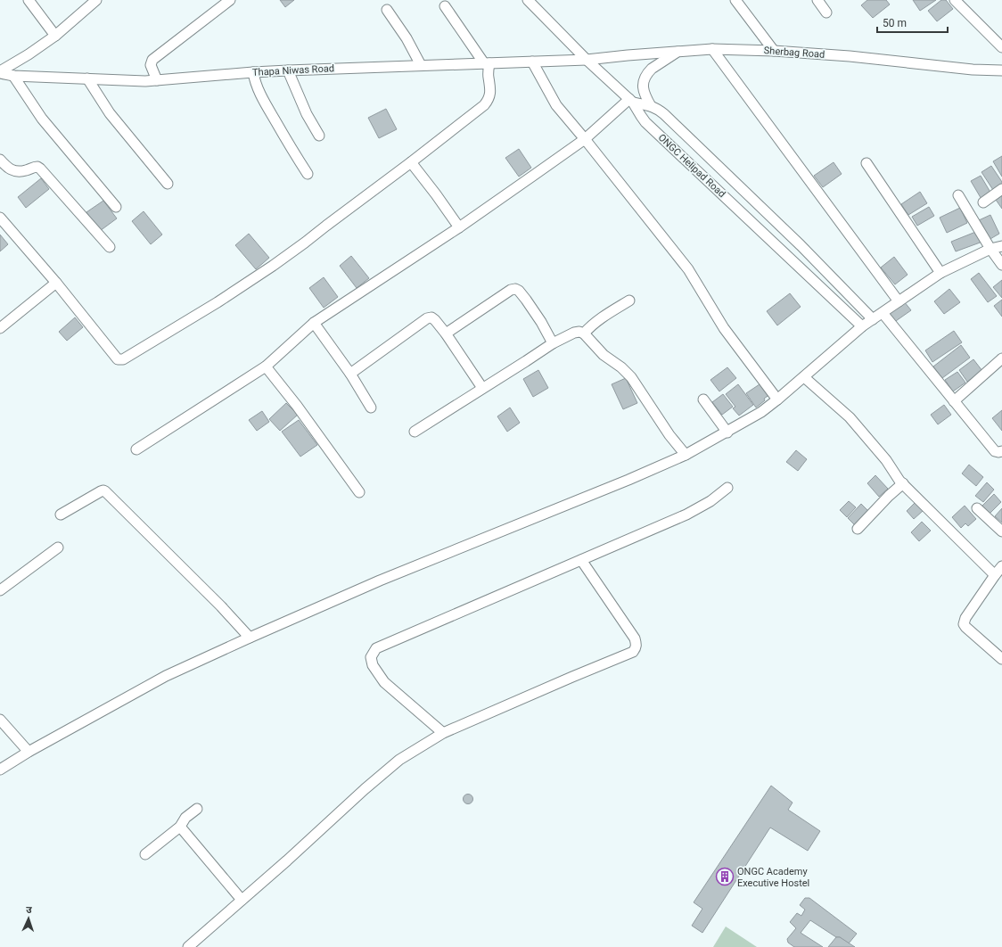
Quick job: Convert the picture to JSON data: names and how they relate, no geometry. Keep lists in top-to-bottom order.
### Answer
{
  "streets": {
    "street": ["Sherbag Road", "Thapa Niwas Road", "ONGC Helipad Road"]
  },
  "crossings": [
    ["Sherbag Road", "Thapa Niwas Road"],
    ["Sherbag Road", "ONGC Helipad Road"],
    ["Thapa Niwas Road", "ONGC Helipad Road"]
  ],
  "places": {
    "building": ["ONGC Academy Executive Hostel"]
  },
  "scale_bar": "50 m",
  "north": "top"
}
